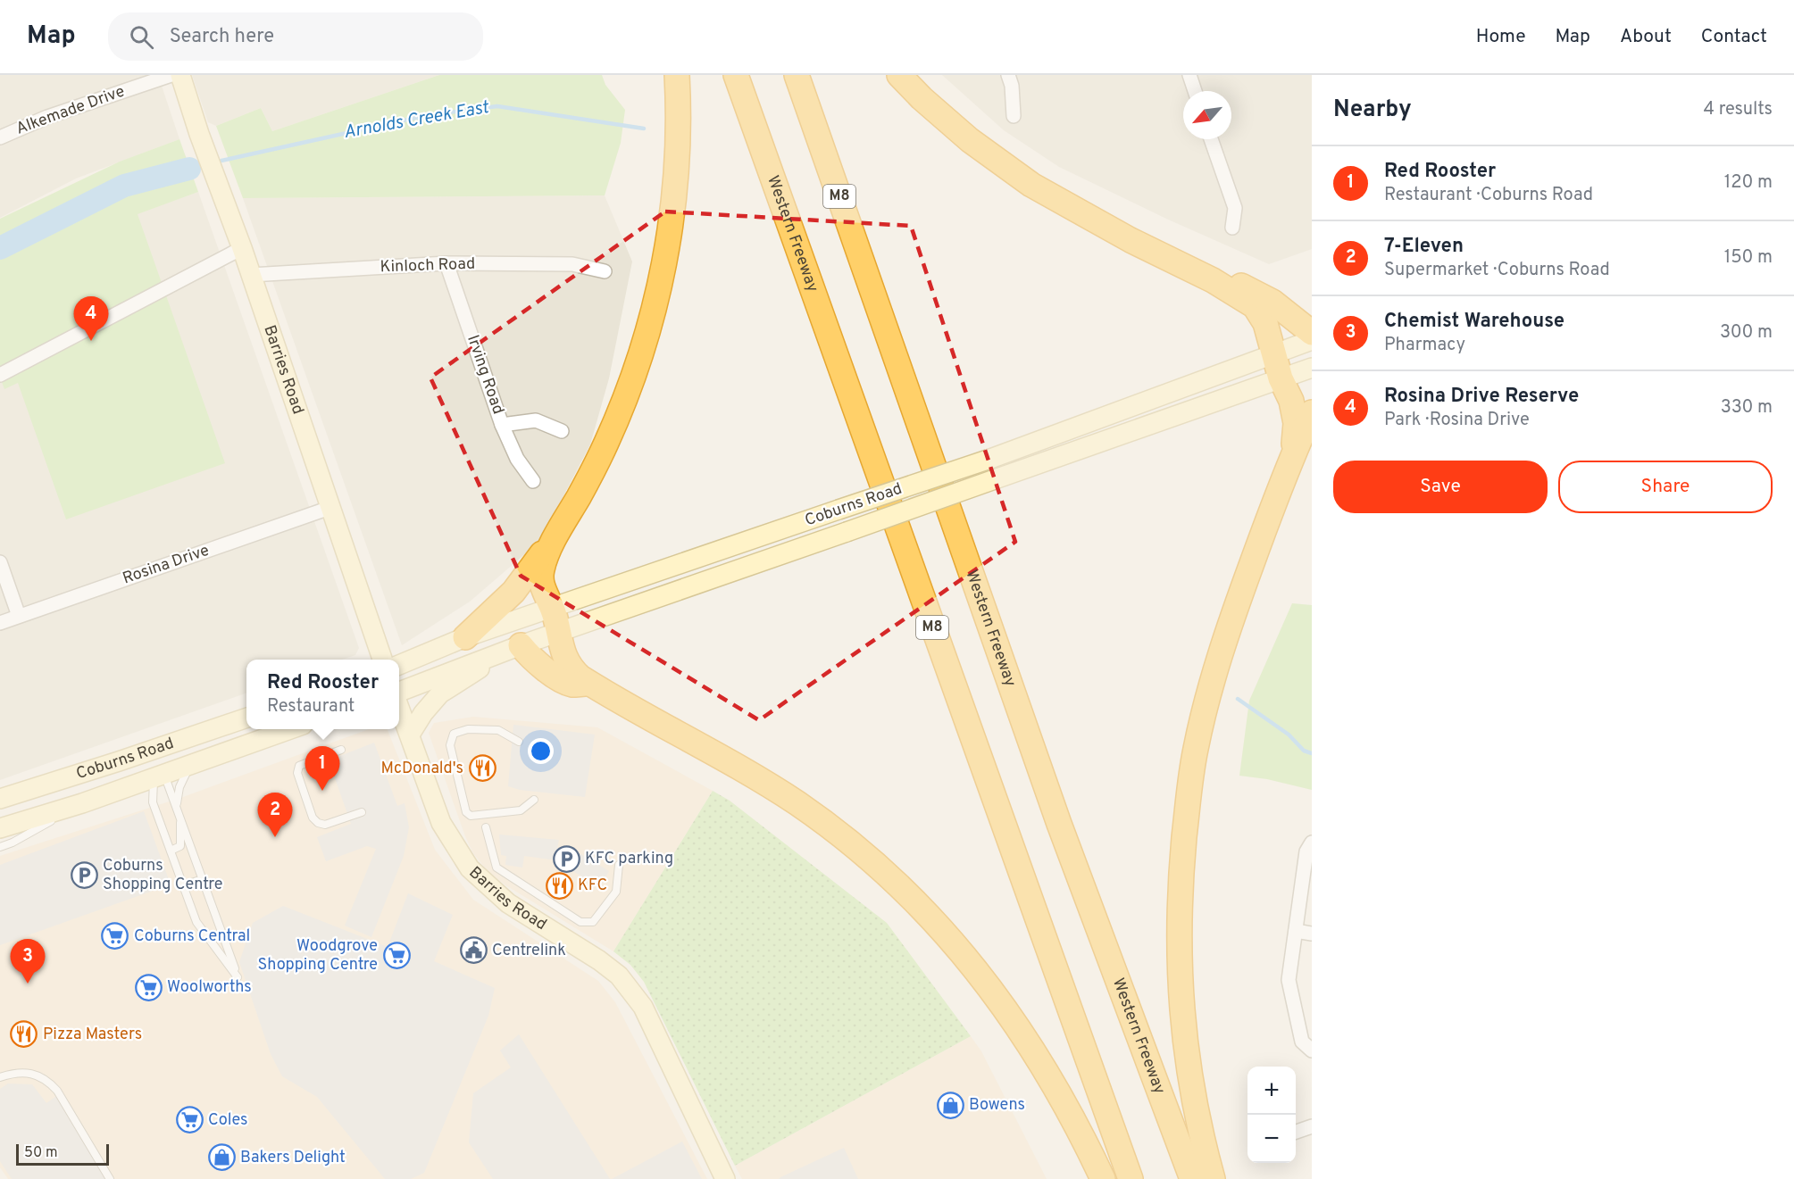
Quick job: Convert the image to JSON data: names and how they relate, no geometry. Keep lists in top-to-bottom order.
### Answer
{
  "streets": {
    "highway": ["M8", "Western Freeway"],
    "main road": ["Barries Road", "Coburns Road"],
    "street": [
      "Alkemade Drive",
      "Kinloch Road",
      "Irving Road",
      "Rosina Drive"
    ]
  },
  "crossings": [
    ["Kinloch Road", "Barries Road"],
    ["Kinloch Road", "Irving Road"],
    ["Barries Road", "Rosina Drive"]
  ],
  "water": ["Arnolds Creek East"],
  "places": {
    "restaurant": ["McDonald's", "KFC", "Pizza Masters"],
    "parking": ["KFC parking", "Coburns Shopping Centre"],
    "supermarket": [
      "Coburns Central",
      "Woodgrove Shopping Centre",
      "Woolworths",
      "Coles"
    ],
    "public building": ["Centrelink"],
    "shop": ["Bowens", "Bakers Delight"]
  },
  "scale_bar": "50 m",
  "north": "bottom left",
  "page": {
    "header": "Map",
    "search": "Search here",
    "nav": [
      "Home",
      "Map",
      "About",
      "Contact"
    ],
    "heading": ["Nearby", "4 results"],
    "list": [
      {
        "mark": "1",
        "name": "Red Rooster",
        "note": "Restaurant · Coburns Road",
        "value": "120 m"
      },
      {
        "mark": "2",
        "name": "7-Eleven",
        "note": "Supermarket · Coburns Road",
        "value": "150 m"
      },
      {
        "mark": "3",
        "name": "Chemist Warehouse",
        "note": "Pharmacy",
        "value": "300 m"
      },
      {
        "mark": "4",
        "name": "Rosina Drive Reserve",
        "note": "Park · Rosina Drive",
        "value": "330 m"
      }
    ],
    "pins": [
      "4",
      "1",
      "2",
      "3"
    ],
    "buttons": ["Save", "Share"],
    "popup": ["Red Rooster", "Restaurant"],
    "map_buttons": ["+", "−"],
    "scale": "50 m"
  }
}
